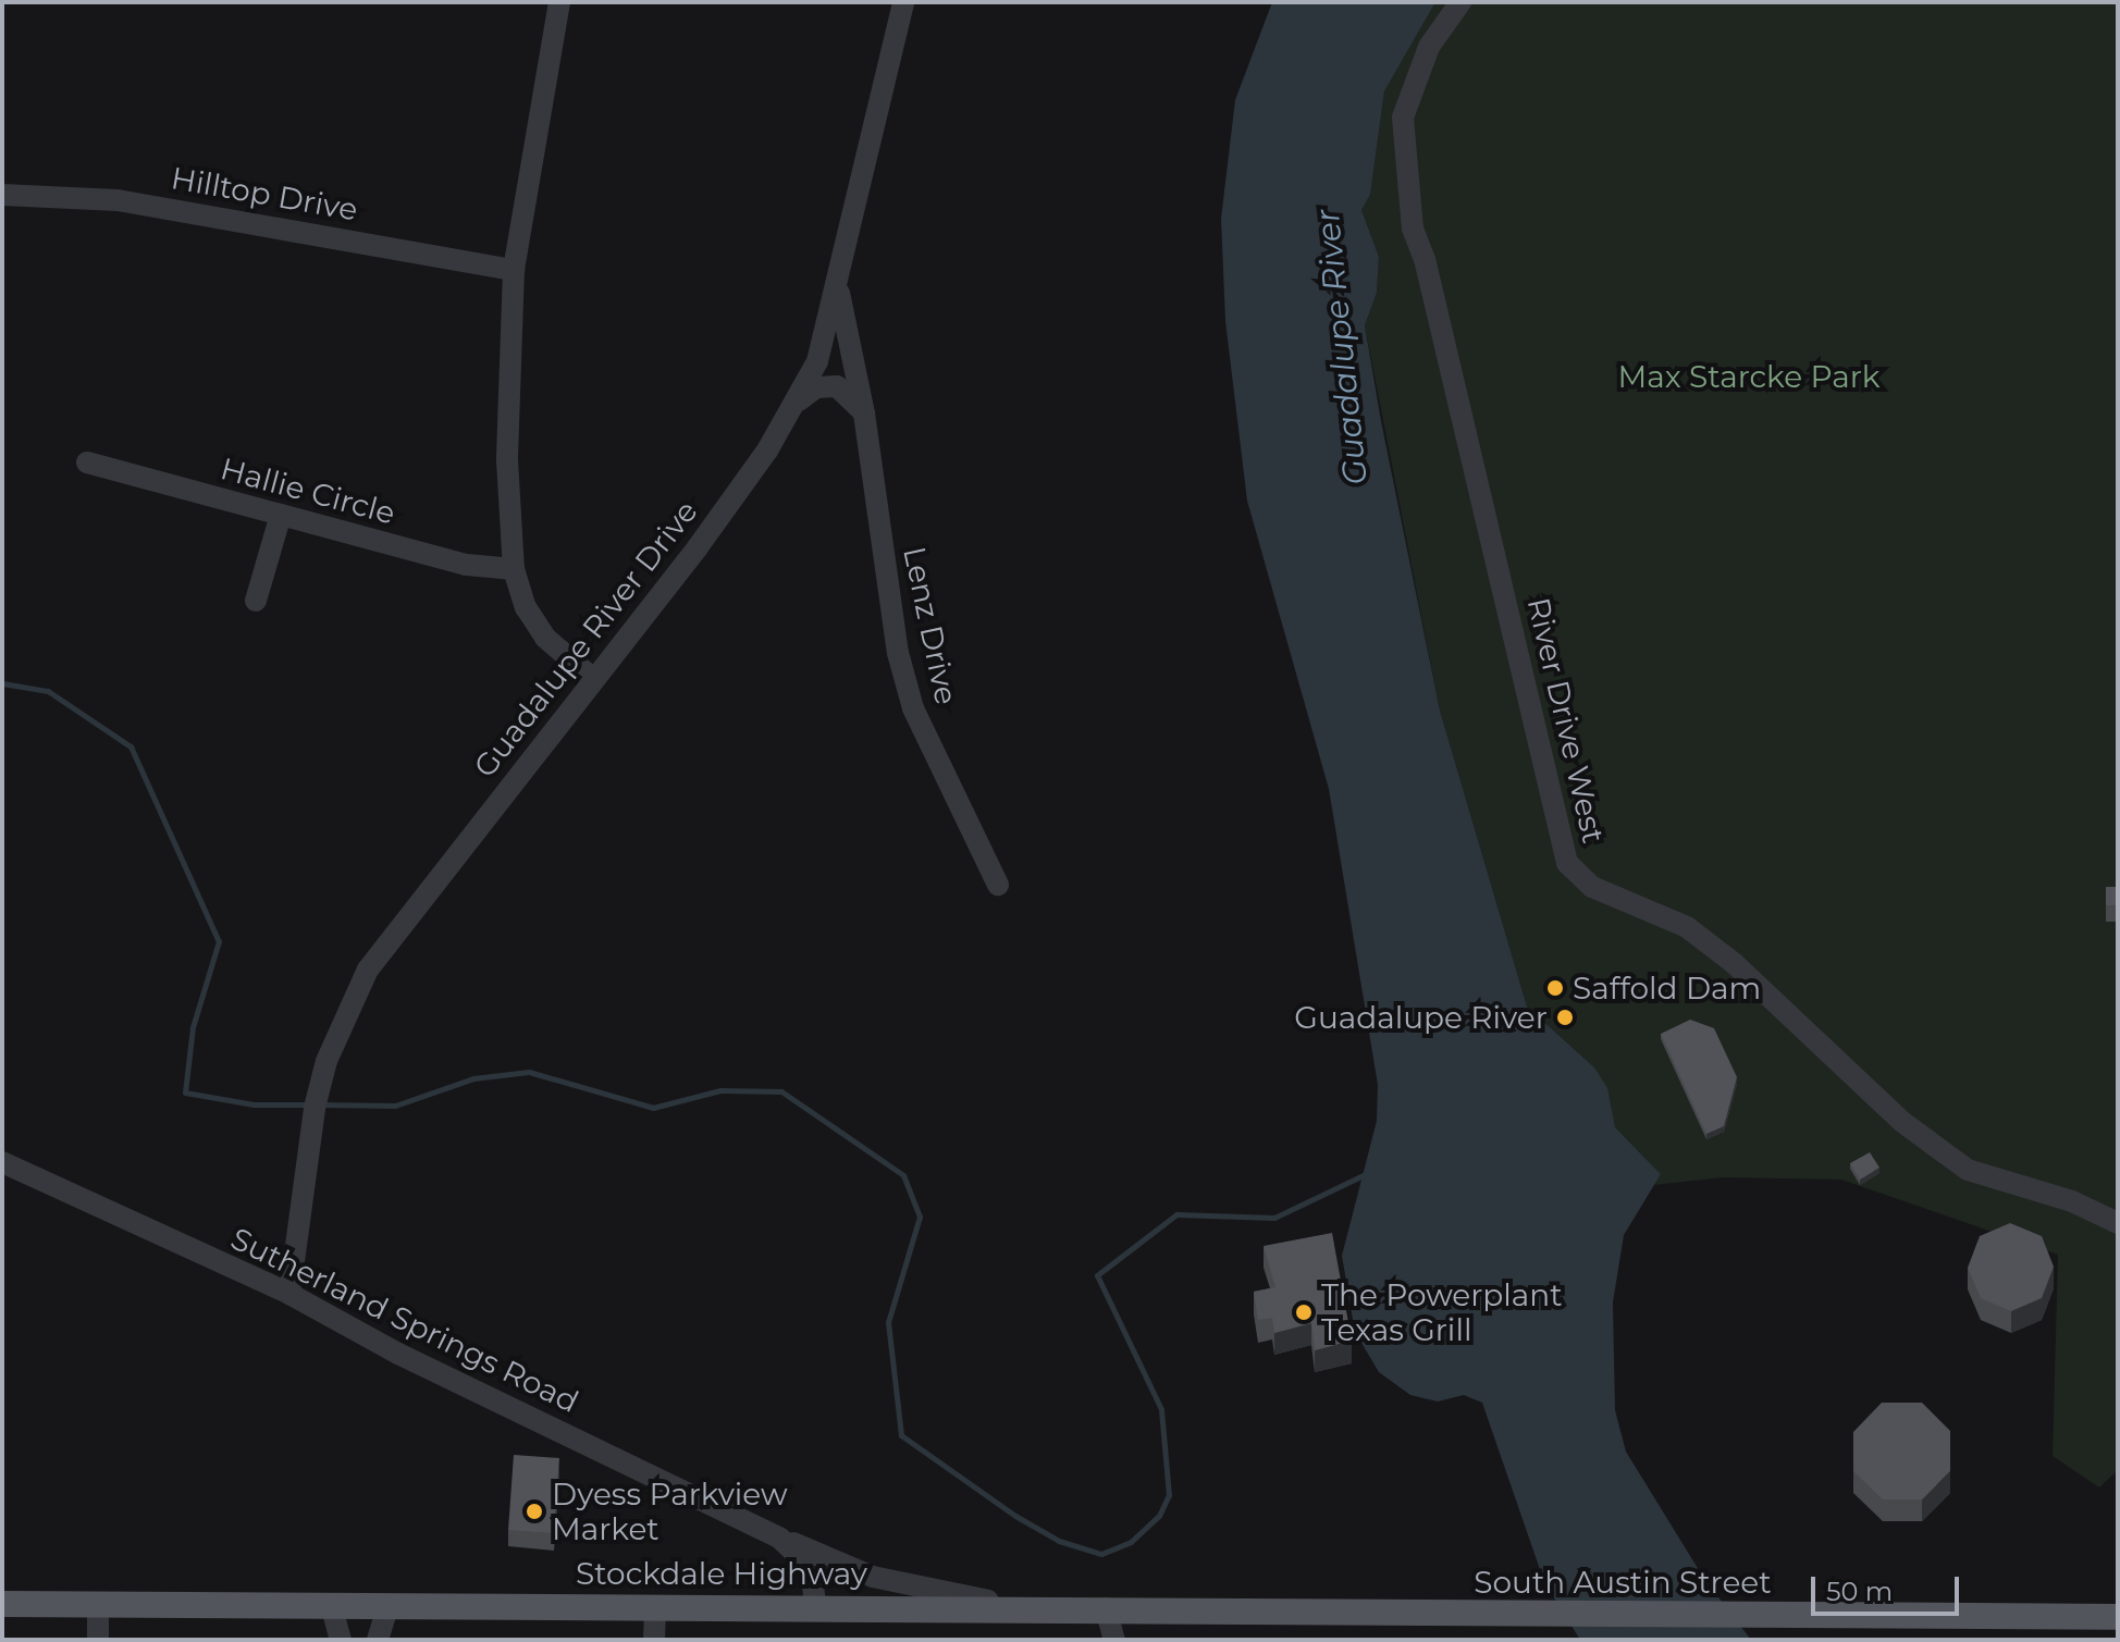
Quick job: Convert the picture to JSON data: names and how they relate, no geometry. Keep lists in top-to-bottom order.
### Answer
{
  "streets": {
    "main road": ["Stockdale Highway", "South Austin Street"],
    "street": [
      "Hilltop Drive",
      "Hallie Circle",
      "Lenz Drive",
      "Guadalupe River Drive",
      "River Drive West",
      "Sutherland Springs Road"
    ]
  },
  "crossings": [
    ["Lenz Drive", "Guadalupe River Drive"],
    ["Guadalupe River Drive", "Sutherland Springs Road"],
    ["Sutherland Springs Road", "Stockdale Highway"],
    ["Stockdale Highway", "South Austin Street"]
  ],
  "water": ["Guadalupe River"],
  "parks": ["Max Starcke Park"],
  "places": [
    "Saffold Dam",
    "Guadalupe River",
    "The Powerplant Texas Grill",
    "Dyess Parkview Market"
  ],
  "scale_bar": "50 m"
}
